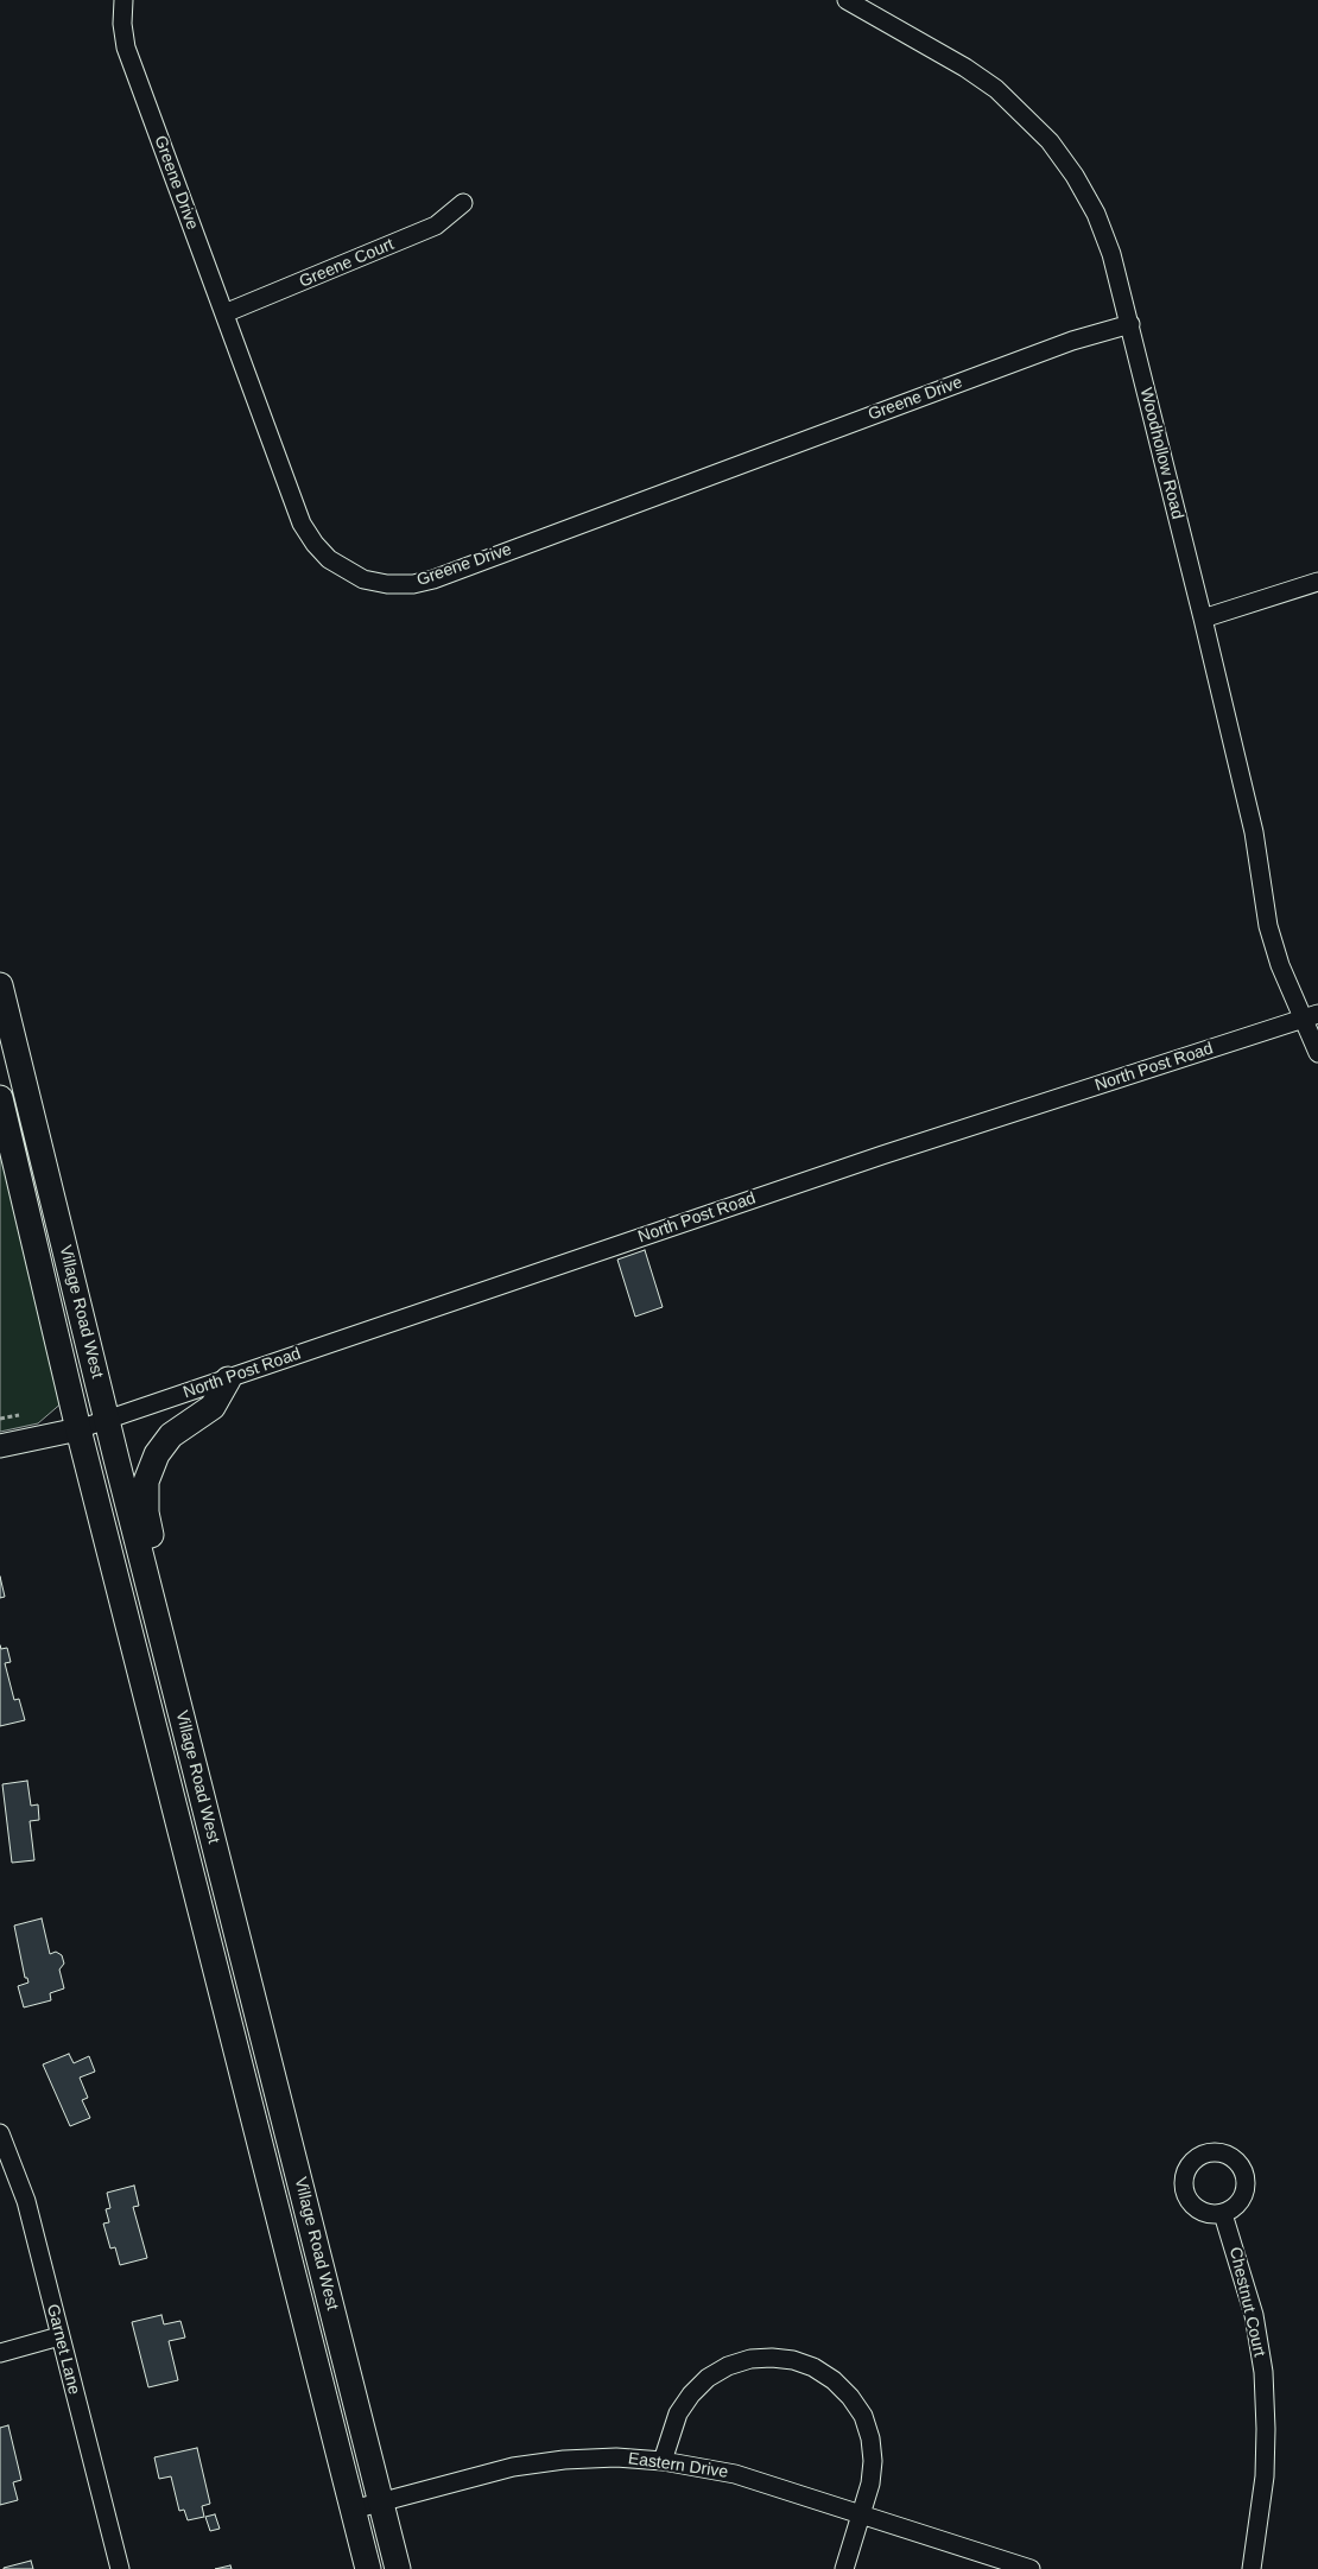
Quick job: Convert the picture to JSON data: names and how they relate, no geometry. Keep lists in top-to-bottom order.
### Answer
{
  "streets": {
    "main road": ["Village Road West"],
    "street": [
      "Greene Drive",
      "Greene Court",
      "Woodhollow Road",
      "North Post Road",
      "Chestnut Court",
      "Garnet Lane",
      "Eastern Drive"
    ]
  },
  "crossings": [
    ["Greene Drive", "Greene Court"],
    ["Greene Drive", "Woodhollow Road"],
    ["Woodhollow Road", "North Post Road"],
    ["North Post Road", "Village Road West"],
    ["Village Road West", "Eastern Drive"]
  ]
}
